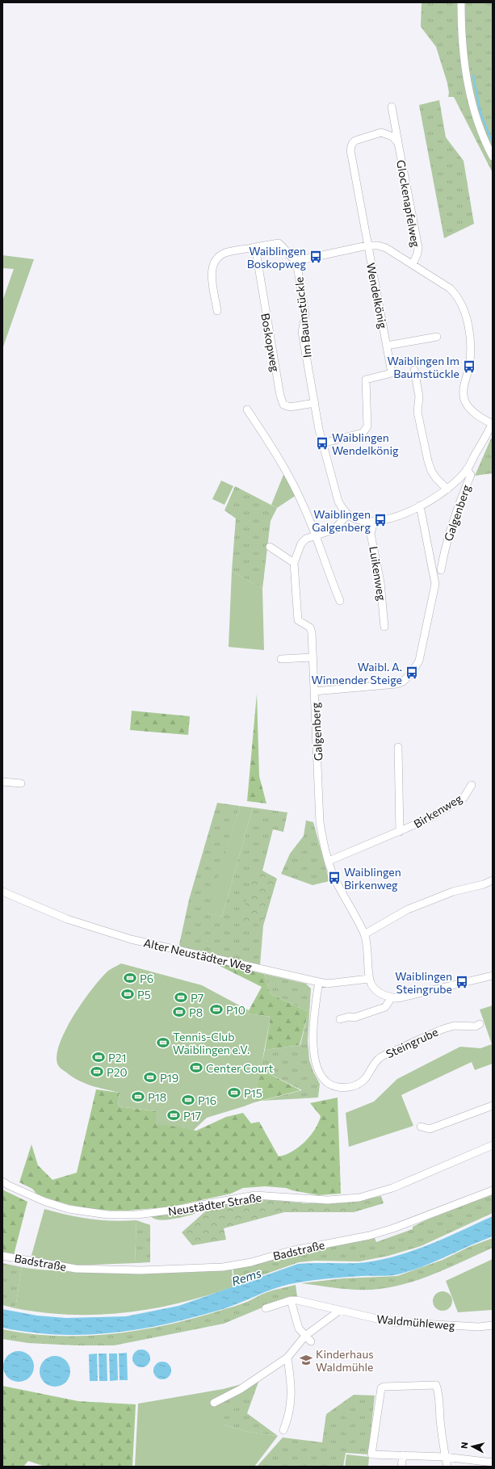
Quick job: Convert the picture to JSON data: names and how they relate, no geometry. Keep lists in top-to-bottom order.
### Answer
{
  "streets": {
    "street": [
      "Glockenapfelweg",
      "Wendelkönig",
      "Im Baumstückle",
      "Boskopweg",
      "Galgenberg",
      "Luikenweg",
      "Birkenweg",
      "Alter Neustädter Weg",
      "Steingrube",
      "Neustädter Straße",
      "Badstraße",
      "Waldmühleweg"
    ]
  },
  "crossings": [
    ["Glockenapfelweg", "Im Baumstückle"],
    ["Wendelkönig", "Im Baumstückle"],
    ["Im Baumstückle", "Boskopweg"],
    ["Galgenberg", "Birkenweg"],
    ["Galgenberg", "Alter Neustädter Weg"],
    ["Alter Neustädter Weg", "Steingrube"]
  ],
  "water": ["Rems"],
  "places": {
    "bus stop": [
      "Waiblingen Boskopweg",
      "Waiblingen Im Baumstückle",
      "Waiblingen Wendelkönig",
      "Waiblingen Galgenberg",
      "Waibl. A. Winnender Steige",
      "Waiblingen Birkenweg",
      "Waiblingen Steingrube"
    ],
    "sports": [
      "P6",
      "P5",
      "P7",
      "P10",
      "P8",
      "Tennis-Club Waiblingen e.V.",
      "P21",
      "Center Court",
      "P20",
      "P19",
      "P15",
      "P18",
      "P16",
      "P17"
    ],
    "school or university": ["Kinderhaus Waldmühle"]
  },
  "north": "left"
}
